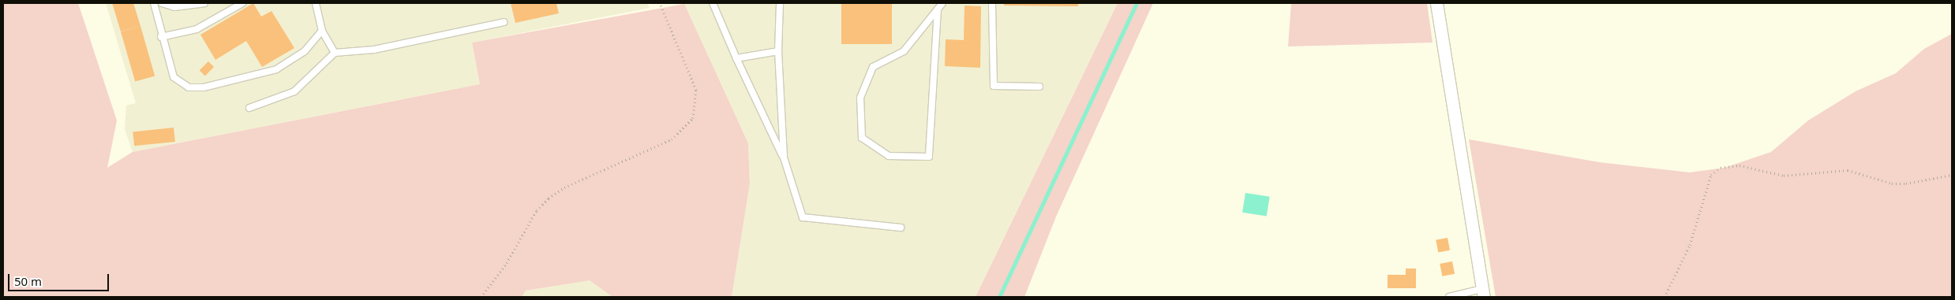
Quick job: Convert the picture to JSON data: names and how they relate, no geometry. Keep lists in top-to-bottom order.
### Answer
{
  "scale_bar": "50 m"
}
